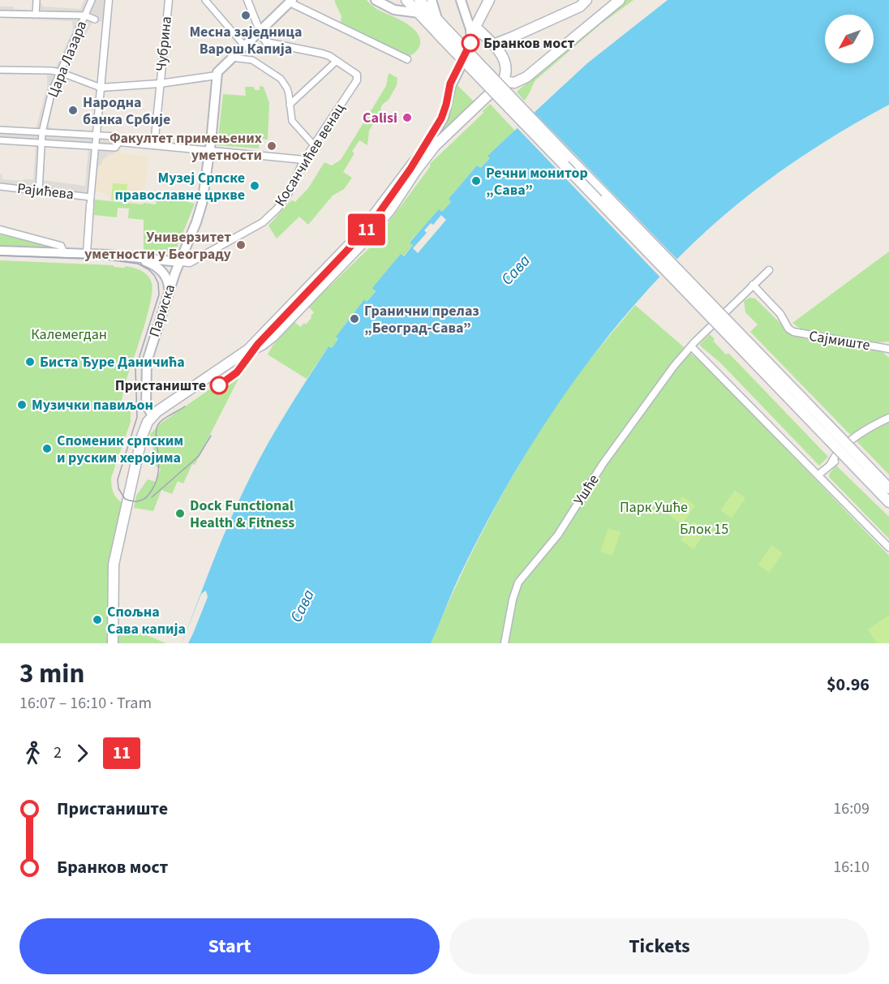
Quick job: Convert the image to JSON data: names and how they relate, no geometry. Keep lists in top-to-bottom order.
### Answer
{
  "streets": {
    "street": [
      "Чубрина",
      "Цара Лазара",
      "Косанчићев венац",
      "Рајићева",
      "Париска",
      "Сајмиште",
      "Ушће"
    ]
  },
  "crossings": [
    ["Цара Лазара", "Рајићева"],
    ["Косанчићев венац", "Париска"],
    ["Сајмиште", "Ушће"]
  ],
  "water": ["Сава"],
  "parks": ["Калемегдан", "Парк Ушће", "Блок 15"],
  "places": [
    "Месна заједница Варош Капија",
    "Бранков мост",
    "Народна банка Србије",
    "Calisi",
    "Факултет примењених уметности",
    "Речни монитор „Сава”",
    "Музеј Српске православне цркве",
    "Универзитет уметности у Београду",
    "Гранични прелаз „Београд-Сава”",
    "Биста Ђуре Даничића",
    "Пристаниште",
    "Музички павиљон",
    "Споменик српским и руским херојима",
    "Dock Functional Health & Fitness",
    "Спољна Сава капија"
  ],
  "lines": ["tram line 11"],
  "north": "bottom left",
  "page": {
    "on_map": "11",
    "heading": ["3 min", "16:07 – 16:10 · Tram", "$0.96"],
    "legs": ["2", "11"],
    "list": [
      {
        "name": "Пристаниште",
        "value": "16:09"
      },
      {
        "name": "Бранков мост",
        "value": "16:10"
      }
    ],
    "buttons": ["Start", "Tickets"]
  }
}
